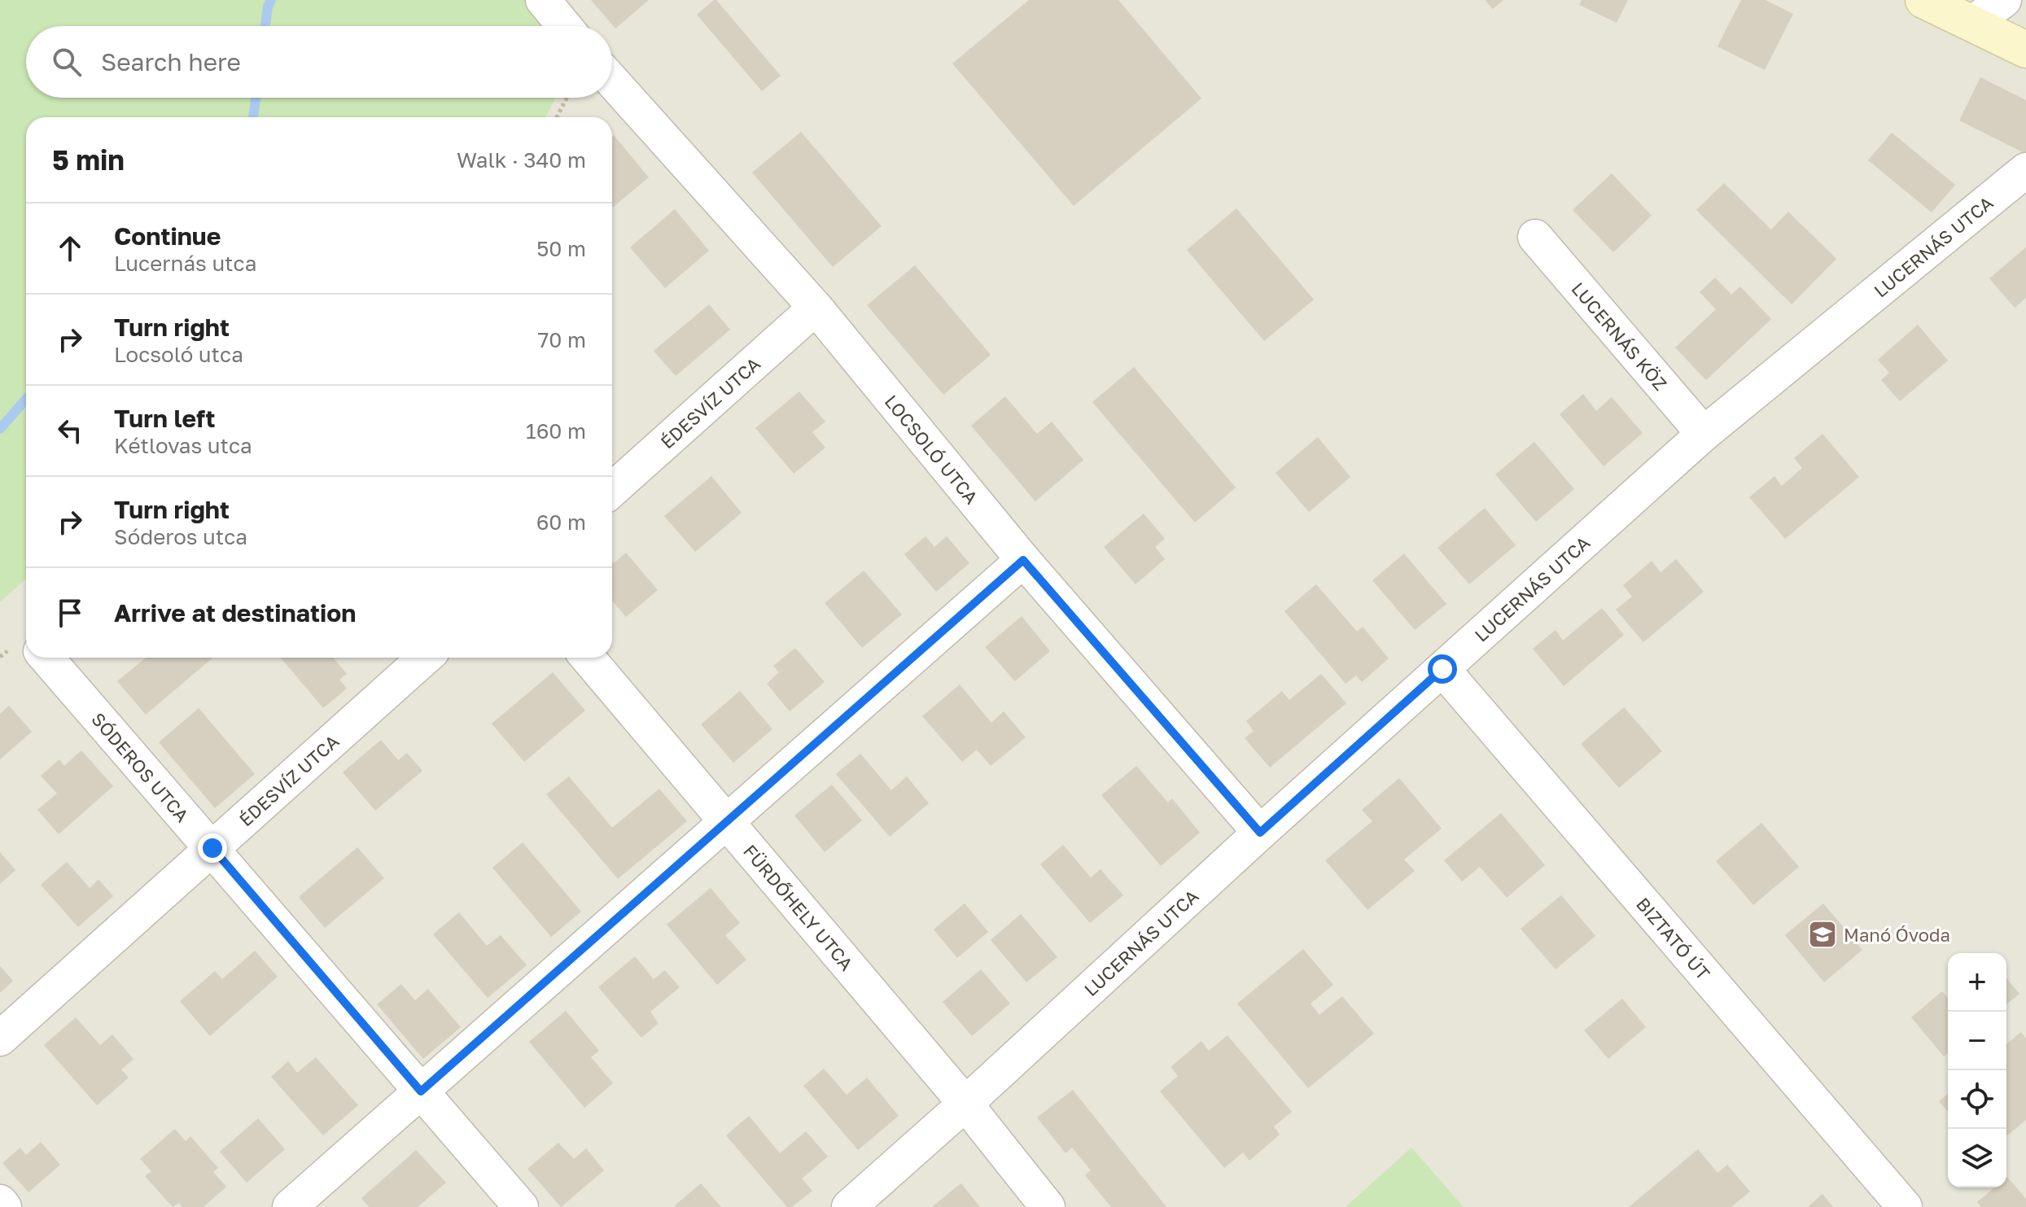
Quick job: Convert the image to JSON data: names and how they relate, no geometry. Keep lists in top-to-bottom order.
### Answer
{
  "streets": {
    "street": [
      "LUCERNÁS UTCA",
      "LUCERNÁS KÖZ",
      "ÉDESVÍZ UTCA",
      "LOCSOLÓ UTCA",
      "SÓDEROS UTCA",
      "FÜRDŐHELY UTCA",
      "BIZTATÓ ÚT"
    ]
  },
  "crossings": [
    ["LUCERNÁS UTCA", "LUCERNÁS KÖZ"],
    ["LUCERNÁS UTCA", "LOCSOLÓ UTCA"],
    ["LUCERNÁS UTCA", "FÜRDŐHELY UTCA"],
    ["LUCERNÁS UTCA", "BIZTATÓ ÚT"],
    ["ÉDESVÍZ UTCA", "LOCSOLÓ UTCA"],
    ["ÉDESVÍZ UTCA", "SÓDEROS UTCA"]
  ],
  "places": {
    "school or university": ["Manó Óvoda"]
  },
  "page": {
    "search": "Search here",
    "heading": ["5 min", "Walk · 340 m"],
    "list": [
      ["Continue", "Lucernás utca", "50 m"],
      ["Turn right", "Locsoló utca", "70 m"],
      ["Turn left", "Kétlovas utca", "160 m"],
      ["Turn right", "Sóderos utca", "60 m"],
      "Arrive at destination"
    ],
    "map_buttons": ["+", "−"]
  }
}
